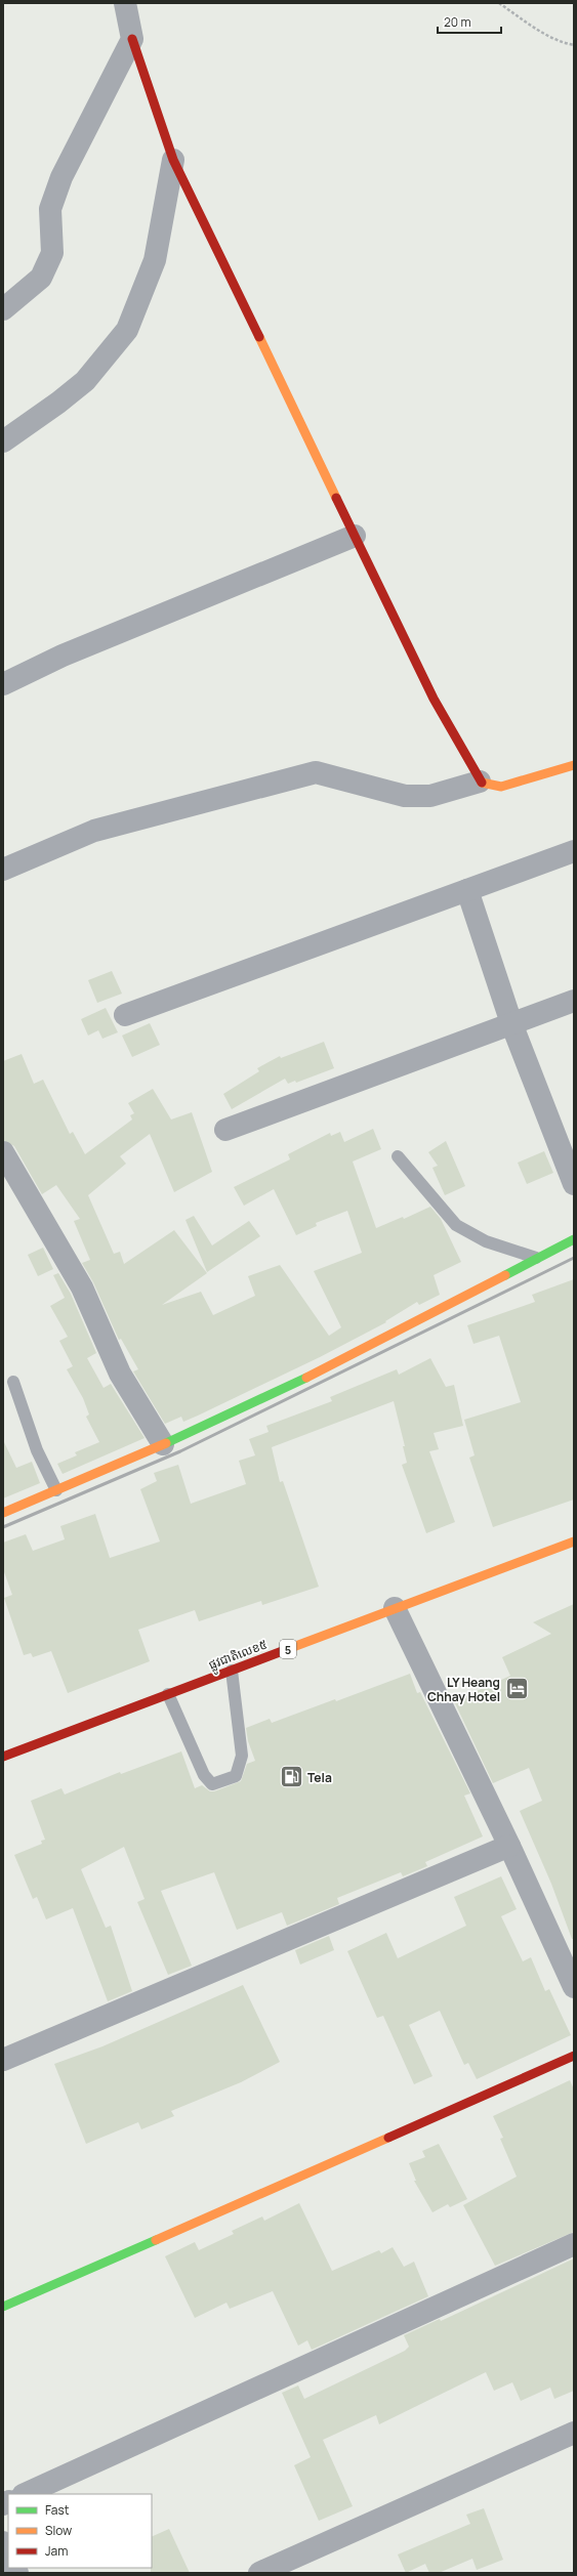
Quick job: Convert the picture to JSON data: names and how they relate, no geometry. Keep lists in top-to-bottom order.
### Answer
{
  "streets": {
    "main road": ["5", "ផ្លូវជាតិលេខ៥"]
  },
  "places": {
    "hotel": ["LY Heang Chhay Hotel"],
    "fuel station": ["Tela"]
  },
  "legend": ["Fast", "Slow", "Jam"],
  "scale_bar": "20 m"
}
